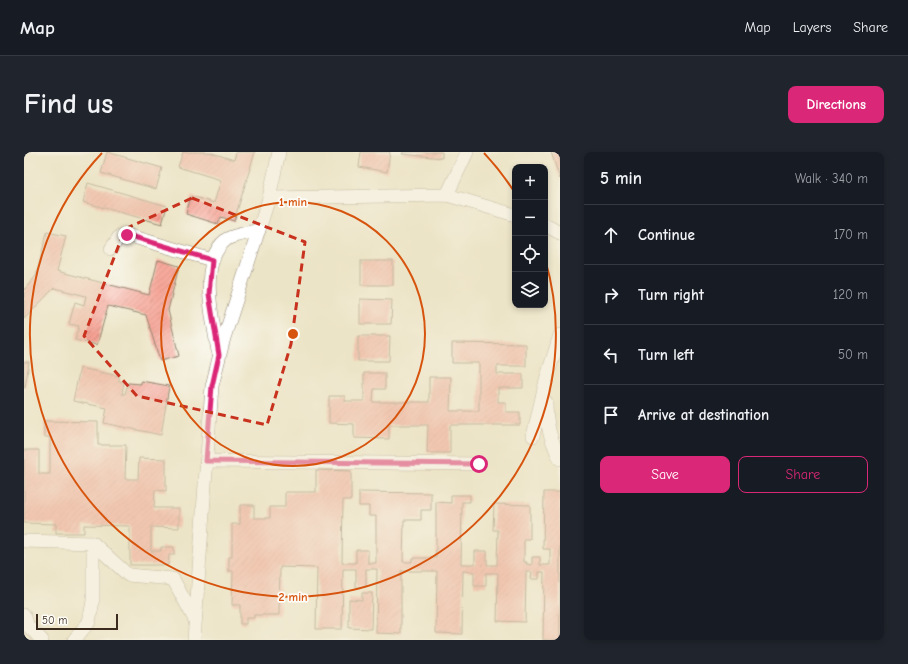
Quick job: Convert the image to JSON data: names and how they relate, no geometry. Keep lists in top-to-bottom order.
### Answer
{
  "scale_bar": "50 m",
  "page": {
    "header": "Map",
    "nav": ["Map", "Layers", "Share"],
    "buttons": [
      "Directions",
      ["Save", "Share"]
    ],
    "title": "Find us",
    "heading": ["5 min", "Walk · 340 m"],
    "map_buttons": ["+", "−"],
    "list": [
      ["Continue", "170 m"],
      ["Turn right", "120 m"],
      ["Turn left", "50 m"],
      "Arrive at destination"
    ],
    "scale": "50 m"
  },
  "rings": ["1 min", "2 min"]
}
